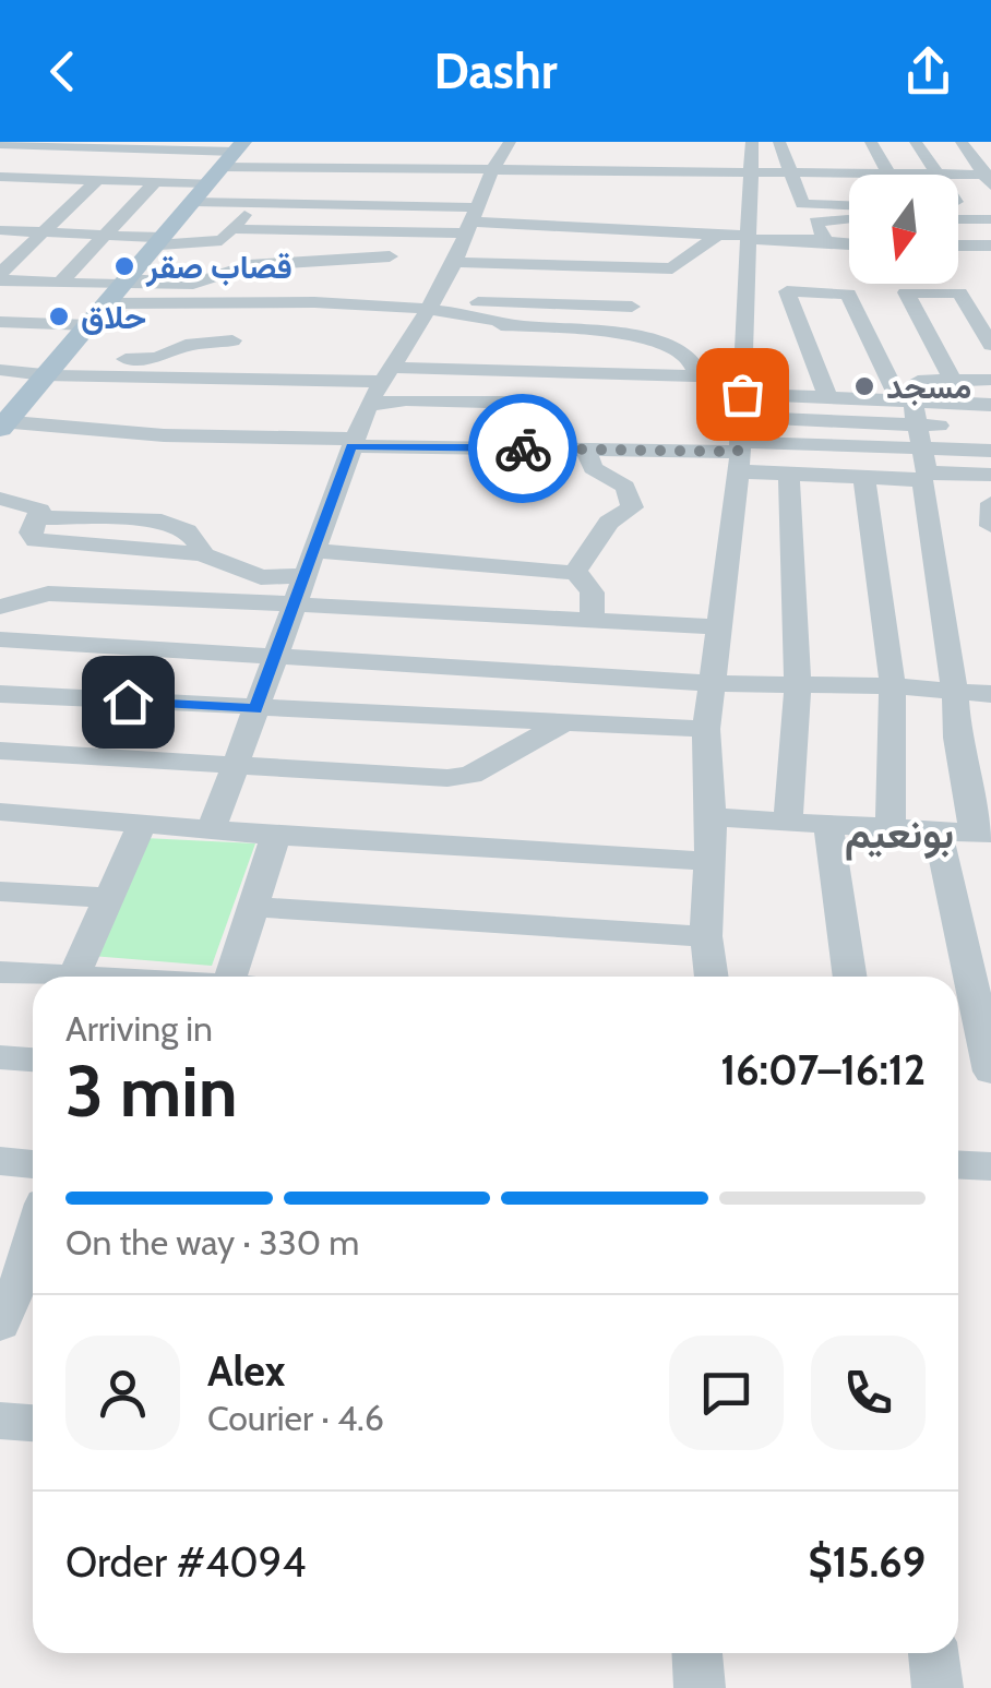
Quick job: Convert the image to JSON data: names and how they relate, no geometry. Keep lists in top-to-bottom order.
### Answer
{
  "districts": ["بونعيم"],
  "places": ["قصاب صقر", "حلاق", "مسجد"],
  "north": "bottom",
  "page": {
    "header": "Dashr",
    "heading": ["3 min", "Arriving in", "16:07–16:12"],
    "panel": [
      "Alex",
      "Courier · 4.6",
      "Order #4094",
      "$15.69"
    ],
    "bar": "On the way · 330 m"
  }
}
